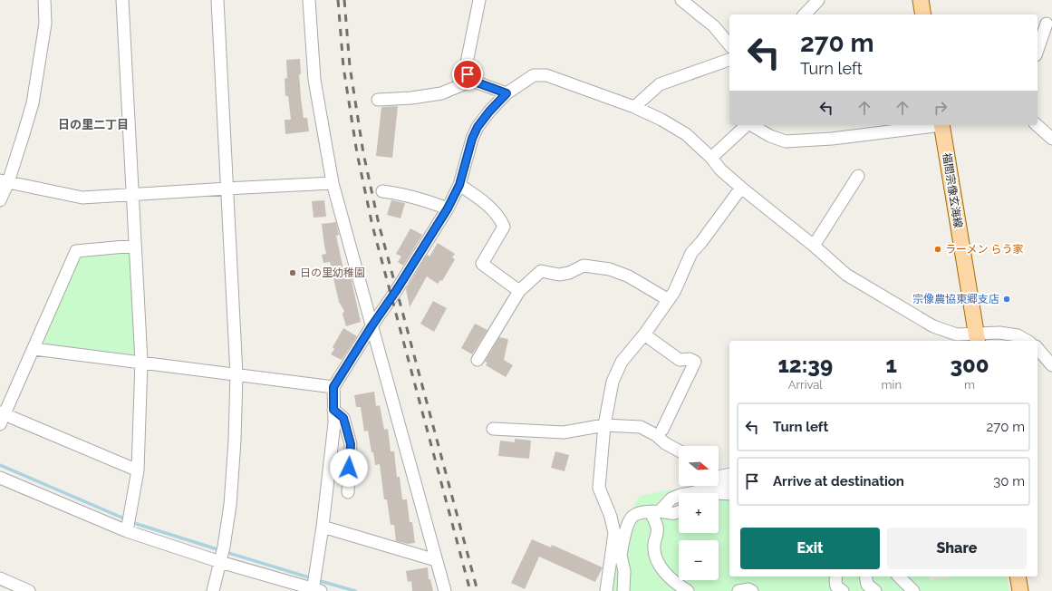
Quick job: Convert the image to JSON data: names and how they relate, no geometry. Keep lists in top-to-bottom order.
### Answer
{
  "streets": {
    "main road": ["福間宗像玄海線"]
  },
  "districts": ["日の里二丁目"],
  "places": ["ラーメン らう家", "日の里幼稚園", "宗像農協東郷支店"],
  "north": "right",
  "page": {
    "turn": ["270 m", "Turn left"],
    "eta": [
      "12:39",
      "Arrival",
      "1",
      "min",
      "300",
      "m"
    ],
    "list": [
      {
        "name": "Turn left",
        "value": "270 m"
      },
      {
        "name": "Arrive at destination",
        "value": "30 m"
      }
    ],
    "map_buttons": ["+", "−"],
    "buttons": ["Exit", "Share"]
  }
}
